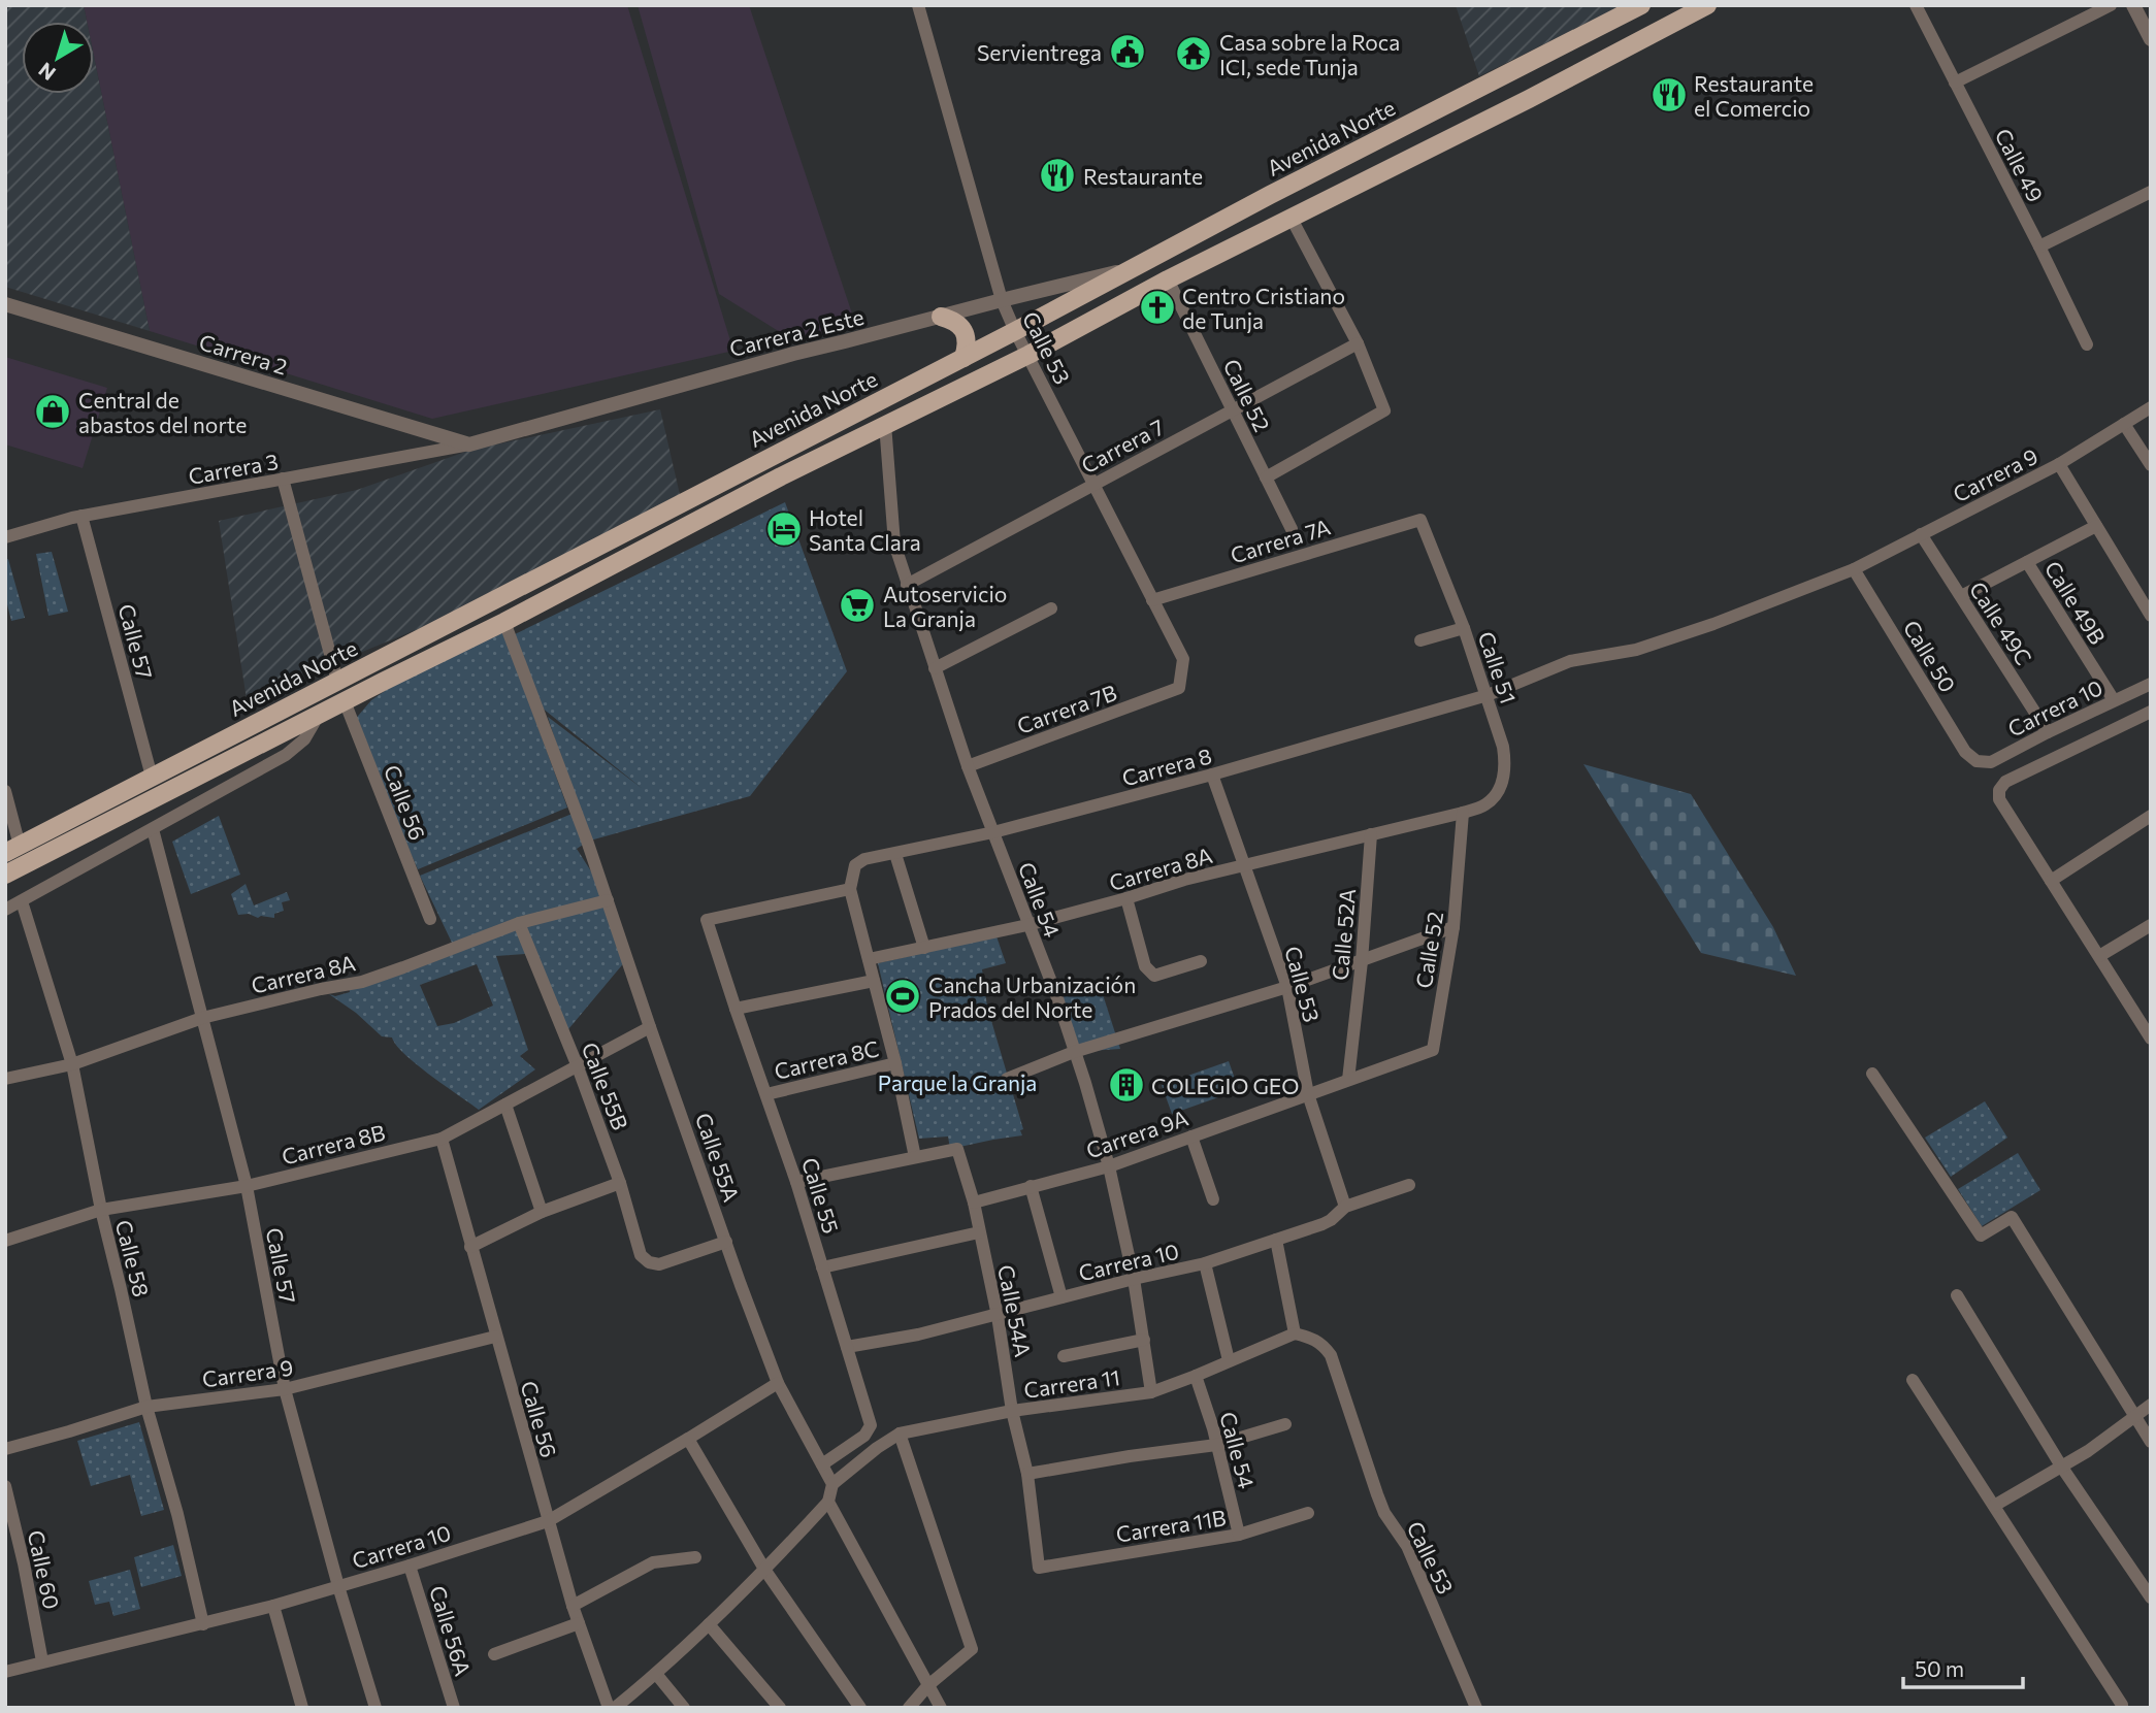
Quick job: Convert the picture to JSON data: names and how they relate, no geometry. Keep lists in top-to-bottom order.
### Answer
{
  "streets": {
    "main road": ["Avenida Norte"],
    "street": [
      "Calle 49",
      "Carrera 2 Este",
      "Calle 53",
      "Carrera 2",
      "Calle 52",
      "Carrera 7",
      "Carrera 3",
      "Carrera 9",
      "Carrera 7A",
      "Calle 49B",
      "Calle 49C",
      "Calle 57",
      "Calle 50",
      "Calle 51",
      "Carrera 10",
      "Carrera 7B",
      "Carrera 8",
      "Calle 56",
      "Carrera 8A",
      "Calle 54",
      "Calle 52A",
      "Carrera 8C",
      "Calle 55B",
      "Carrera 9A",
      "Carrera 8B",
      "Calle 55A",
      "Calle 55",
      "Calle 58",
      "Calle 54A",
      "Carrera 11",
      "Carrera 11B",
      "Calle 60",
      "Calle 56A"
    ]
  },
  "crossings": [
    ["Avenida Norte", "Carrera 2 Este"],
    ["Avenida Norte", "Calle 53"],
    ["Avenida Norte", "Calle 52"],
    ["Avenida Norte", "Calle 57"],
    ["Avenida Norte", "Calle 56"],
    ["Avenida Norte", "Calle 54"],
    ["Avenida Norte", "Calle 55A"],
    ["Avenida Norte", "Calle 58"],
    ["Carrera 2 Este", "Calle 53"],
    ["Carrera 2 Este", "Carrera 2"],
    ["Carrera 2 Este", "Carrera 3"],
    ["Calle 53", "Carrera 7"],
    ["Calle 53", "Carrera 7A"],
    ["Calle 53", "Carrera 10"],
    ["Calle 53", "Carrera 7B"],
    ["Calle 53", "Carrera 8"],
    ["Calle 53", "Carrera 8A"],
    ["Calle 53", "Carrera 9A"],
    ["Calle 53", "Carrera 11"],
    ["Carrera 2", "Carrera 3"],
    ["Calle 52", "Carrera 7"],
    ["Calle 52", "Calle 51"],
    ["Calle 52", "Carrera 8A"],
    ["Calle 52", "Carrera 9A"],
    ["Carrera 7", "Calle 54"],
    ["Carrera 3", "Calle 57"],
    ["Carrera 9", "Calle 49C"],
    ["Carrera 9", "Calle 57"],
    ["Carrera 9", "Calle 50"],
    ["Carrera 9", "Carrera 8"],
    ["Carrera 9", "Calle 56"],
    ["Carrera 9", "Calle 58"],
    ["Carrera 7A", "Calle 51"],
    ["Calle 49B", "Carrera 10"],
    ["Calle 49C", "Carrera 10"],
    ["Calle 57", "Carrera 10"],
    ["Calle 57", "Carrera 8A"],
    ["Calle 57", "Carrera 8B"],
    ["Calle 50", "Carrera 10"],
    ["Calle 50", "Carrera 8"],
    ["Calle 51", "Carrera 8"],
    ["Calle 51", "Carrera 8A"],
    ["Carrera 10", "Calle 56"],
    ["Carrera 10", "Calle 54"],
    ["Carrera 10", "Calle 55A"],
    ["Carrera 10", "Calle 55"],
    ["Carrera 10", "Calle 58"],
    ["Carrera 10", "Calle 54A"],
    ["Carrera 10", "Calle 60"],
    ["Carrera 10", "Calle 56A"],
    ["Carrera 7B", "Calle 54"],
    ["Carrera 8", "Calle 54"],
    ["Carrera 8", "Calle 55"],
    ["Calle 56", "Carrera 8B"],
    ["Carrera 8A", "Calle 54"],
    ["Carrera 8A", "Calle 52A"],
    ["Carrera 8A", "Calle 55B"],
    ["Carrera 8A", "Calle 55A"],
    ["Carrera 8A", "Calle 58"],
    ["Calle 54", "Carrera 9A"],
    ["Calle 54", "Carrera 11"],
    ["Calle 54", "Carrera 11B"],
    ["Calle 52A", "Carrera 9A"],
    ["Carrera 8C", "Calle 55"],
    ["Calle 55B", "Carrera 8B"],
    ["Calle 55B", "Calle 55A"],
    ["Carrera 9A", "Calle 54A"],
    ["Carrera 8B", "Calle 55A"],
    ["Carrera 8B", "Calle 58"],
    ["Calle 55A", "Calle 55"],
    ["Calle 55A", "Carrera 11"],
    ["Calle 54A", "Carrera 11"],
    ["Calle 54A", "Carrera 11B"]
  ],
  "parks": ["Parque la Granja"],
  "places": {
    "public building": ["Servientrega"],
    "temple": ["Casa sobre la Roca ICI, sede Tunja"],
    "restaurant": ["Restaurante el Comercio", "Restaurante"],
    "church": ["Centro Cristiano de Tunja"],
    "shop": ["Central de abastos del norte"],
    "hotel": ["Hotel Santa Clara"],
    "supermarket": ["Autoservicio La Granja"],
    "sports": ["Cancha Urbanización Prados del Norte"],
    "building": ["COLEGIO GEO"]
  },
  "scale_bar": "50 m",
  "north": "bottom left"
}
